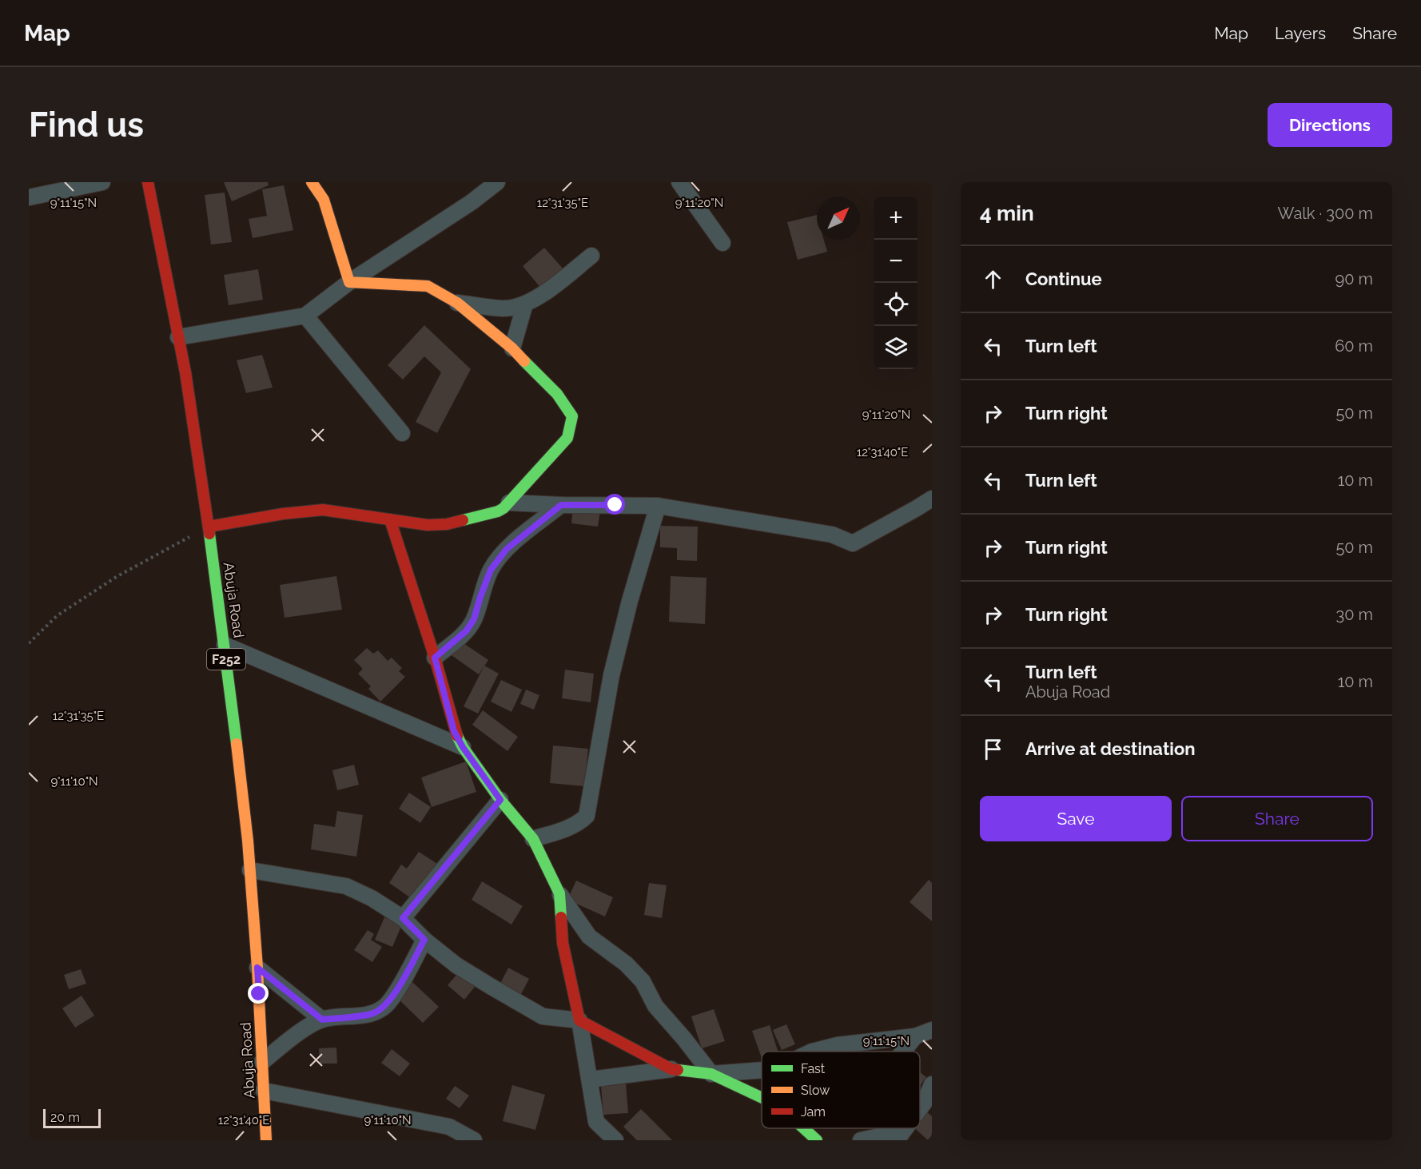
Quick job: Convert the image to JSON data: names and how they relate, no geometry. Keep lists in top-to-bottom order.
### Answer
{
  "streets": {
    "street": ["Abuja Road", "F252"]
  },
  "legend": ["Fast", "Slow", "Jam"],
  "scale_bar": "20 m",
  "north": "top right",
  "page": {
    "header": "Map",
    "nav": ["Map", "Layers", "Share"],
    "buttons": [
      "Directions",
      ["Save", "Share"]
    ],
    "title": "Find us",
    "heading": ["4 min", "Walk · 300 m"],
    "map_buttons": ["+", "−"],
    "list": [
      ["Continue", "90 m"],
      ["Turn left", "60 m"],
      ["Turn right", "50 m"],
      ["Turn left", "10 m"],
      ["Turn right", "50 m"],
      ["Turn right", "30 m"],
      ["Turn left", "Abuja Road", "10 m"],
      "Arrive at destination"
    ],
    "scale": "20 m"
  },
  "coordinates": [
    "9°11'15\"N",
    "12°31'35\"E",
    "9°11'20\"N",
    "12°31'40\"E",
    "9°11'10\"N"
  ]
}
